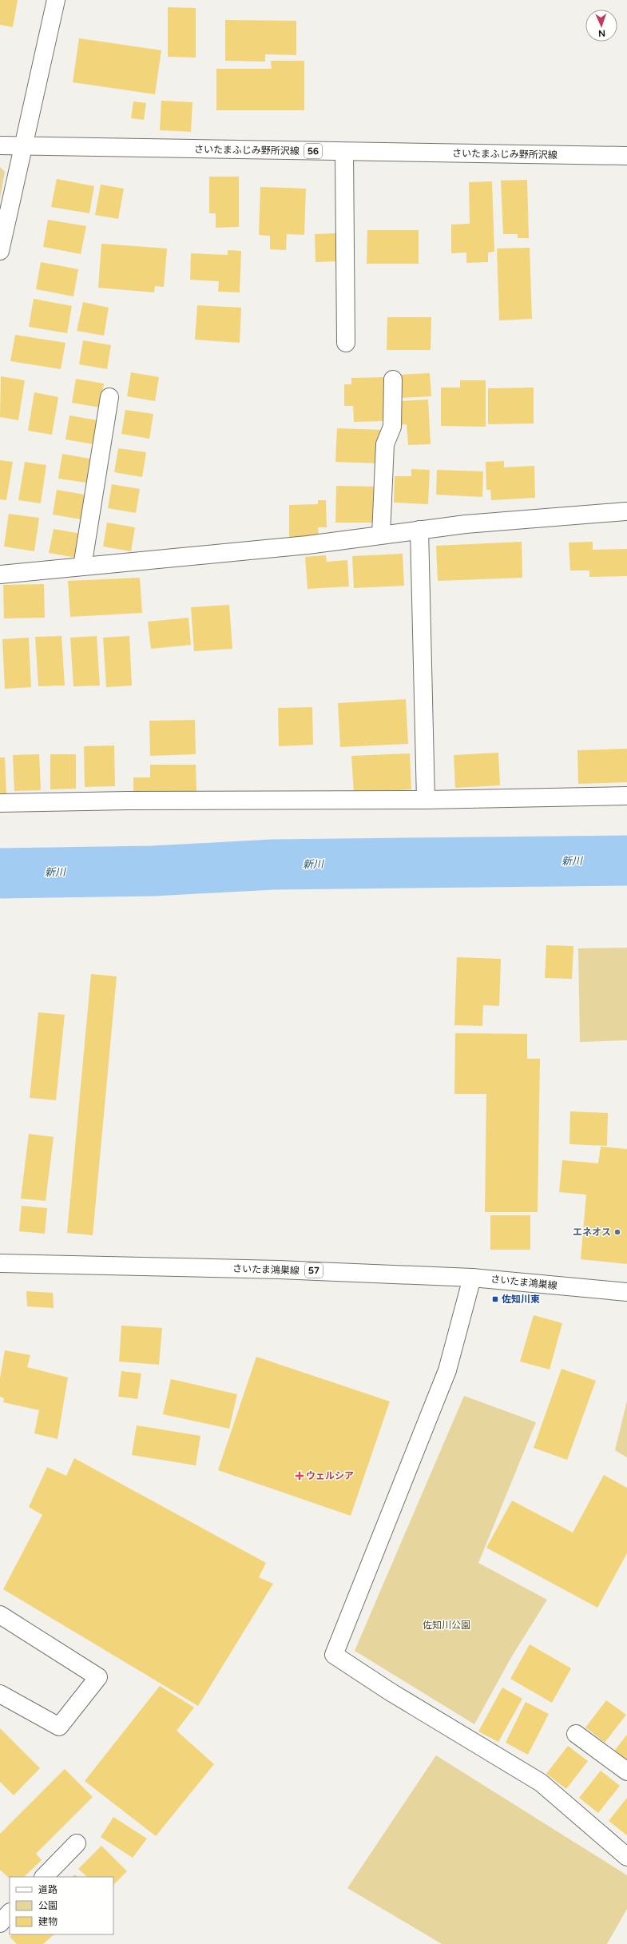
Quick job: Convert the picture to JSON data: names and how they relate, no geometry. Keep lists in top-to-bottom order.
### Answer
{
  "streets": {
    "street": [
      "さいたまふじみ野所沢線",
      "56",
      "さいたま鴻巣線",
      "57"
    ]
  },
  "water": ["新川"],
  "parks": ["佐知川公園"],
  "places": {
    "other": ["エネオス"],
    "transit": ["佐知川東"],
    "health": ["ウェルシア"]
  },
  "legend": ["道路", "公園", "建物"],
  "north": "bottom"
}
